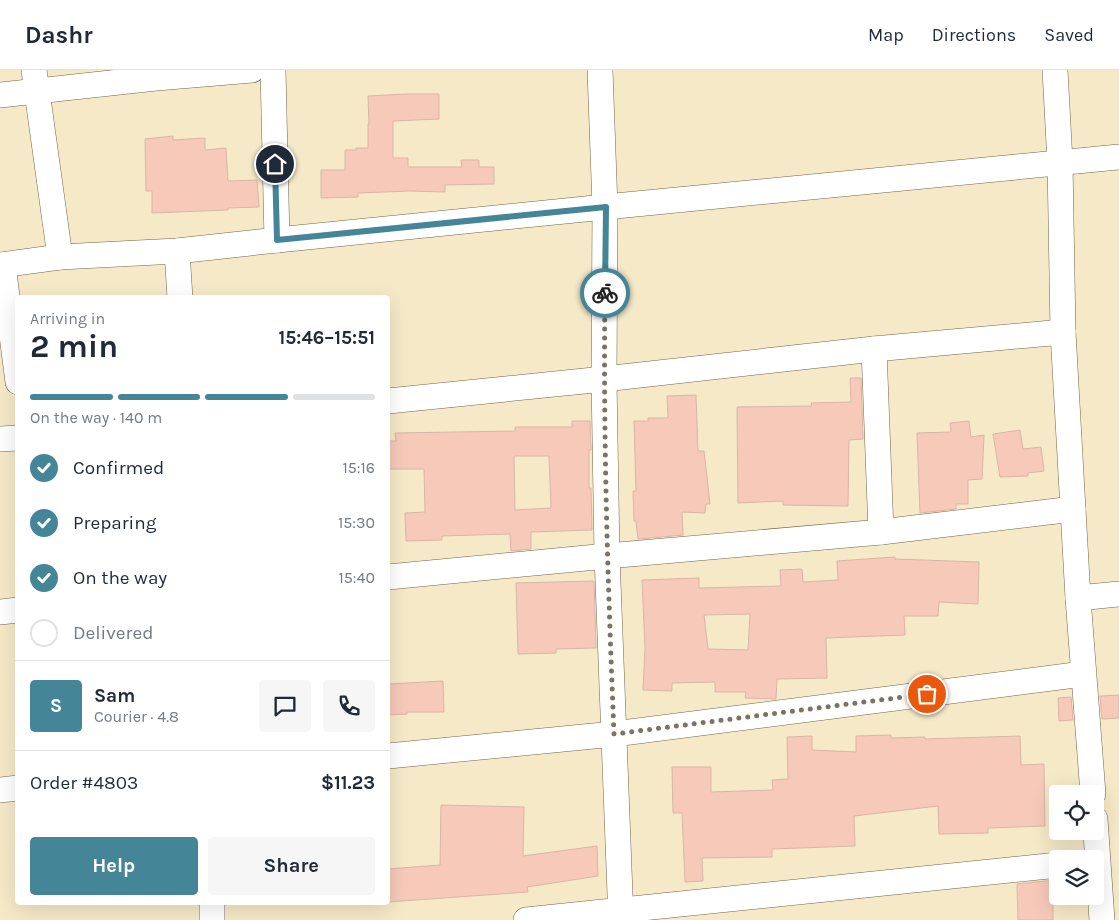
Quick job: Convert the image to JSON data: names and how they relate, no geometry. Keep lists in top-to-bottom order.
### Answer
{
  "page": {
    "header": "Dashr",
    "nav": ["Map", "Directions", "Saved"],
    "heading": ["2 min", "Arriving in", "15:46–15:51"],
    "panel": [
      "Sam",
      "Courier · 4.8",
      "Order #4803",
      "$11.23"
    ],
    "bar": "On the way · 140 m",
    "list": [
      ["Confirmed", "15:16"],
      ["Preparing", "15:30"],
      ["On the way", "15:40"],
      "Delivered"
    ],
    "round": "S",
    "buttons": ["Help", "Share"]
  }
}
